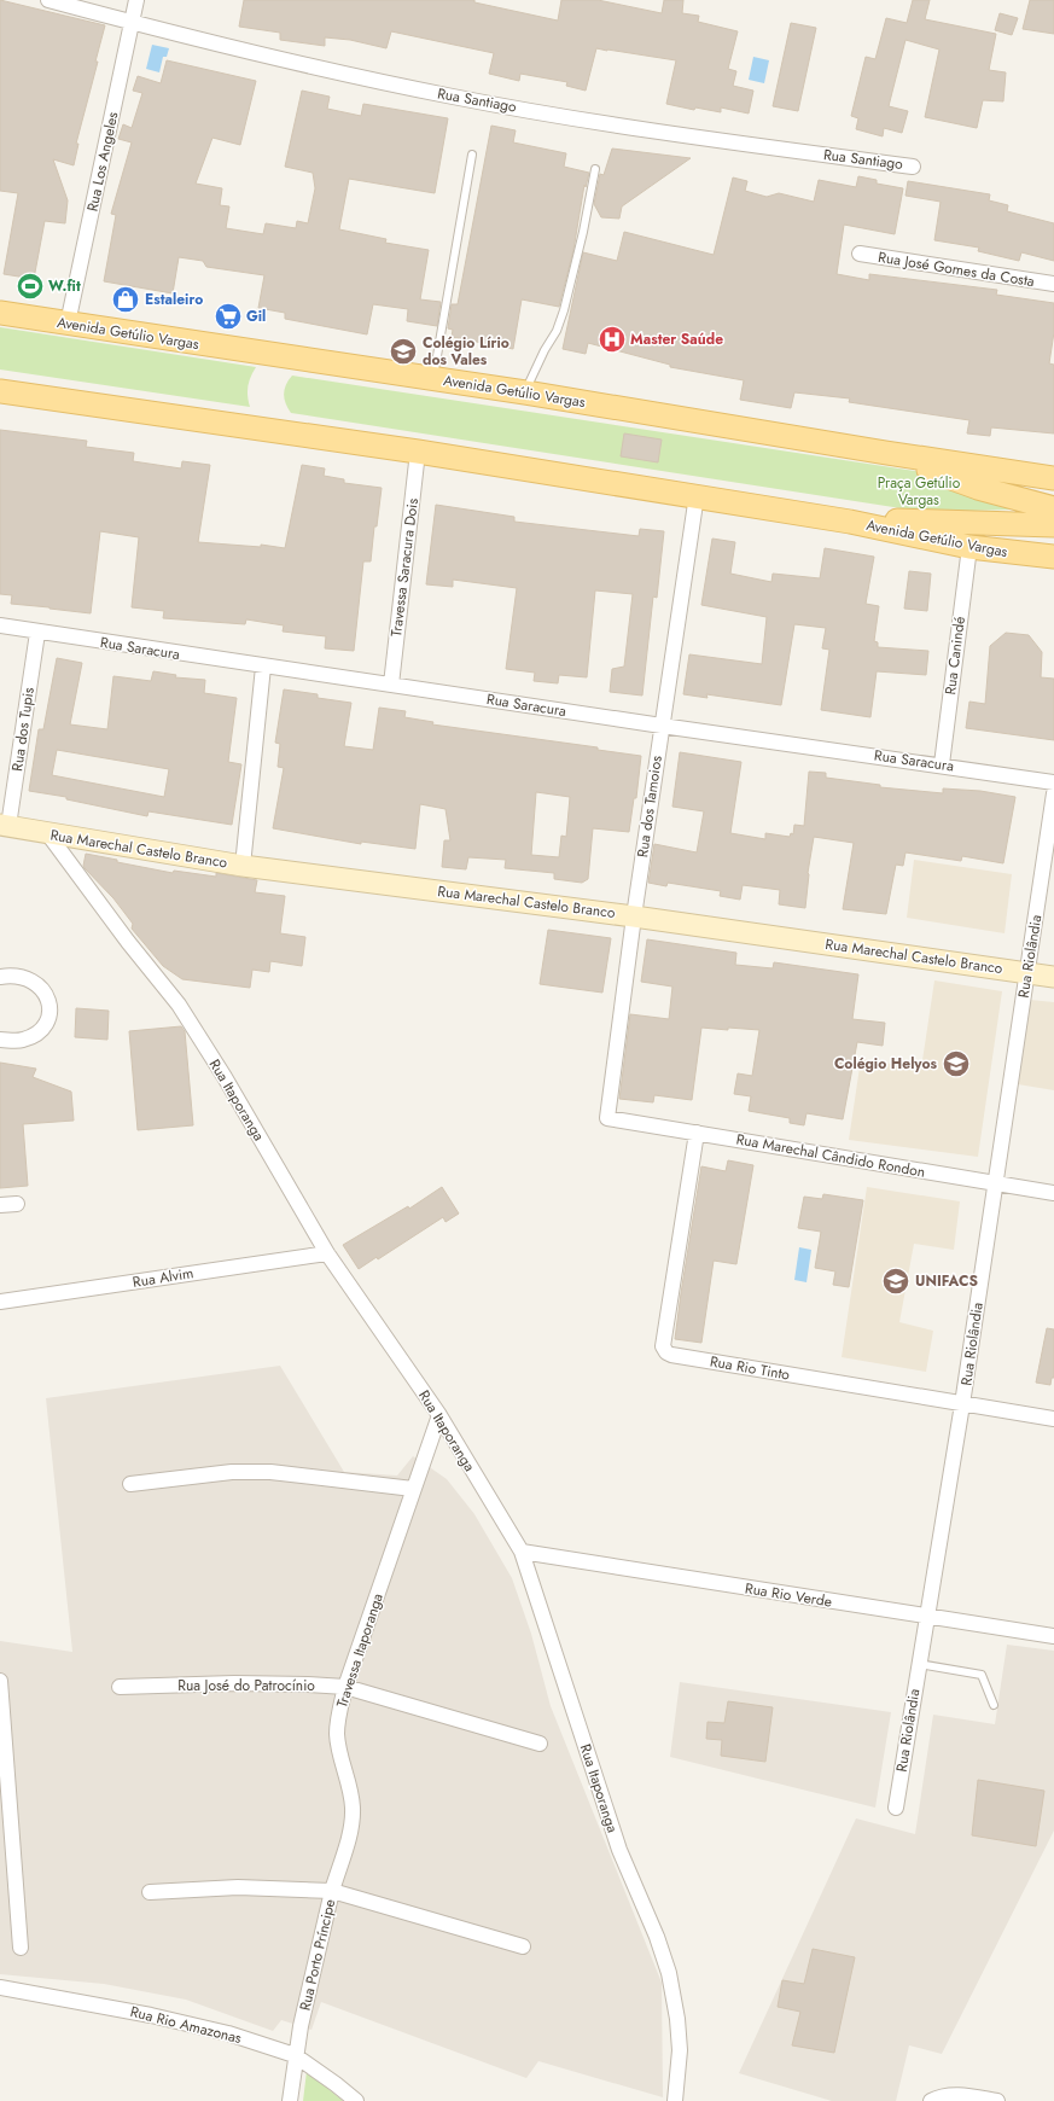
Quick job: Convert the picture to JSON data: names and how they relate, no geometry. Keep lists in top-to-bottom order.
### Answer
{
  "streets": {
    "main road": ["Avenida Getúlio Vargas"],
    "street": [
      "Rua Santiago",
      "Rua Los Angeles",
      "Rua José Gomes da Costa",
      "Travessa Saracura Dois",
      "Rua Saracura",
      "Rua Canindé",
      "Rua dos Tupis",
      "Rua dos Tamoios",
      "Rua Marechal Castelo Branco",
      "Rua Riolândia",
      "Rua Itaporanga",
      "Rua Marechal Cândido Rondon",
      "Rua Alvim",
      "Rua Rio Tinto",
      "Rua Rio Verde",
      "Travessa Itaporanga",
      "Rua José do Patrocínio",
      "Rua Porto Príncipe",
      "Rua Rio Amazonas"
    ]
  },
  "crossings": [
    ["Rua Santiago", "Rua Los Angeles"],
    ["Rua Los Angeles", "Avenida Getúlio Vargas"],
    ["Avenida Getúlio Vargas", "Travessa Saracura Dois"],
    ["Avenida Getúlio Vargas", "Rua Canindé"],
    ["Avenida Getúlio Vargas", "Rua dos Tamoios"],
    ["Travessa Saracura Dois", "Rua Saracura"],
    ["Rua Saracura", "Rua Canindé"],
    ["Rua Saracura", "Rua dos Tupis"],
    ["Rua Saracura", "Rua dos Tamoios"],
    ["Rua dos Tupis", "Rua Marechal Castelo Branco"],
    ["Rua dos Tamoios", "Rua Marechal Castelo Branco"],
    ["Rua dos Tamoios", "Rua Marechal Cândido Rondon"],
    ["Rua Marechal Castelo Branco", "Rua Riolândia"],
    ["Rua Marechal Castelo Branco", "Rua Itaporanga"],
    ["Rua Riolândia", "Rua Marechal Cândido Rondon"],
    ["Rua Riolândia", "Rua Rio Tinto"],
    ["Rua Riolândia", "Rua Rio Verde"],
    ["Rua Itaporanga", "Rua Alvim"],
    ["Rua Itaporanga", "Rua Rio Verde"],
    ["Rua Itaporanga", "Travessa Itaporanga"],
    ["Rua Marechal Cândido Rondon", "Rua Rio Tinto"],
    ["Travessa Itaporanga", "Rua José do Patrocínio"],
    ["Travessa Itaporanga", "Rua Porto Príncipe"],
    ["Rua Porto Príncipe", "Rua Rio Amazonas"]
  ],
  "parks": ["Praça Getúlio Vargas"],
  "places": {
    "sports": ["W.fit"],
    "shop": ["Estaleiro"],
    "supermarket": ["Gil"],
    "hospital": ["Master Saúde"],
    "school or university": ["Colégio Lírio dos Vales", "Colégio Helyos", "UNIFACS"]
  }
}
